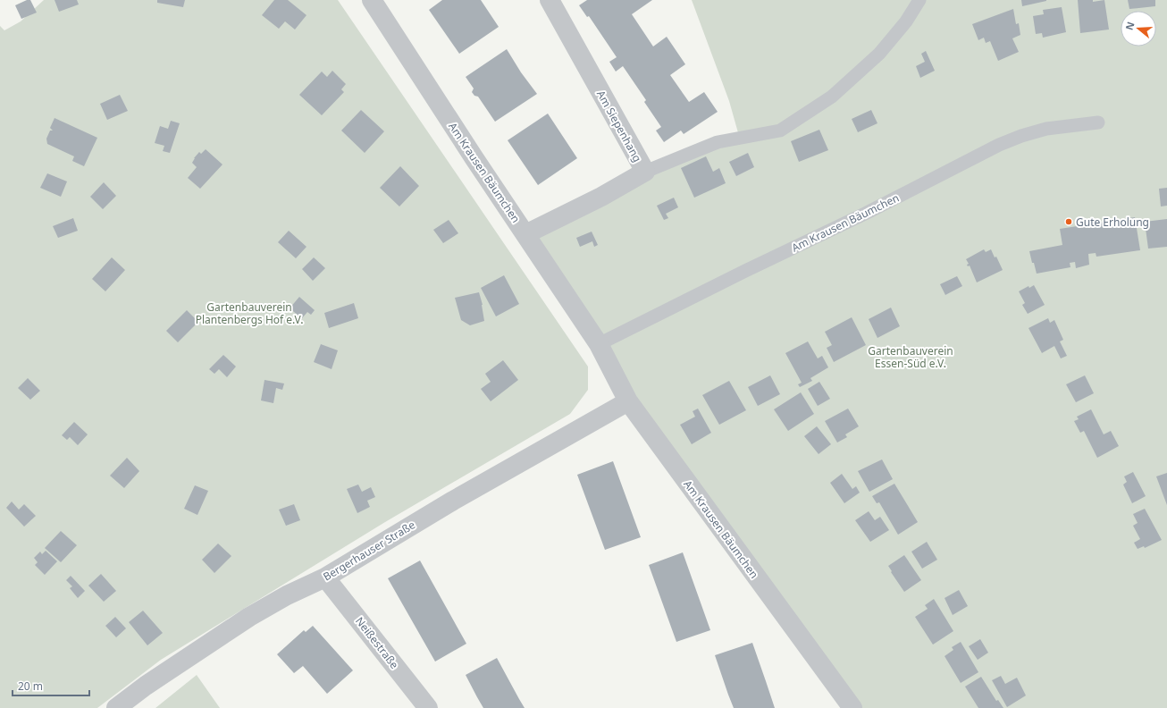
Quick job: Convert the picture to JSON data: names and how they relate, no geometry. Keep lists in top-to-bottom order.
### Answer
{
  "streets": {
    "street": [
      "Am Siepenhang",
      "Am Krausen Bäumchen",
      "Bergerhauser Straße",
      "Neißestraße"
    ]
  },
  "crossings": [
    ["Am Siepenhang", "Am Krausen Bäumchen"],
    ["Am Krausen Bäumchen", "Bergerhauser Straße"],
    ["Bergerhauser Straße", "Neißestraße"]
  ],
  "parks": ["Gartenbauverein Plantenbergs Hof e.V.", "Gartenbauverein Essen-Süd e.V."],
  "places": ["Gute Erholung"],
  "scale_bar": "20 m",
  "north": "left"
}
